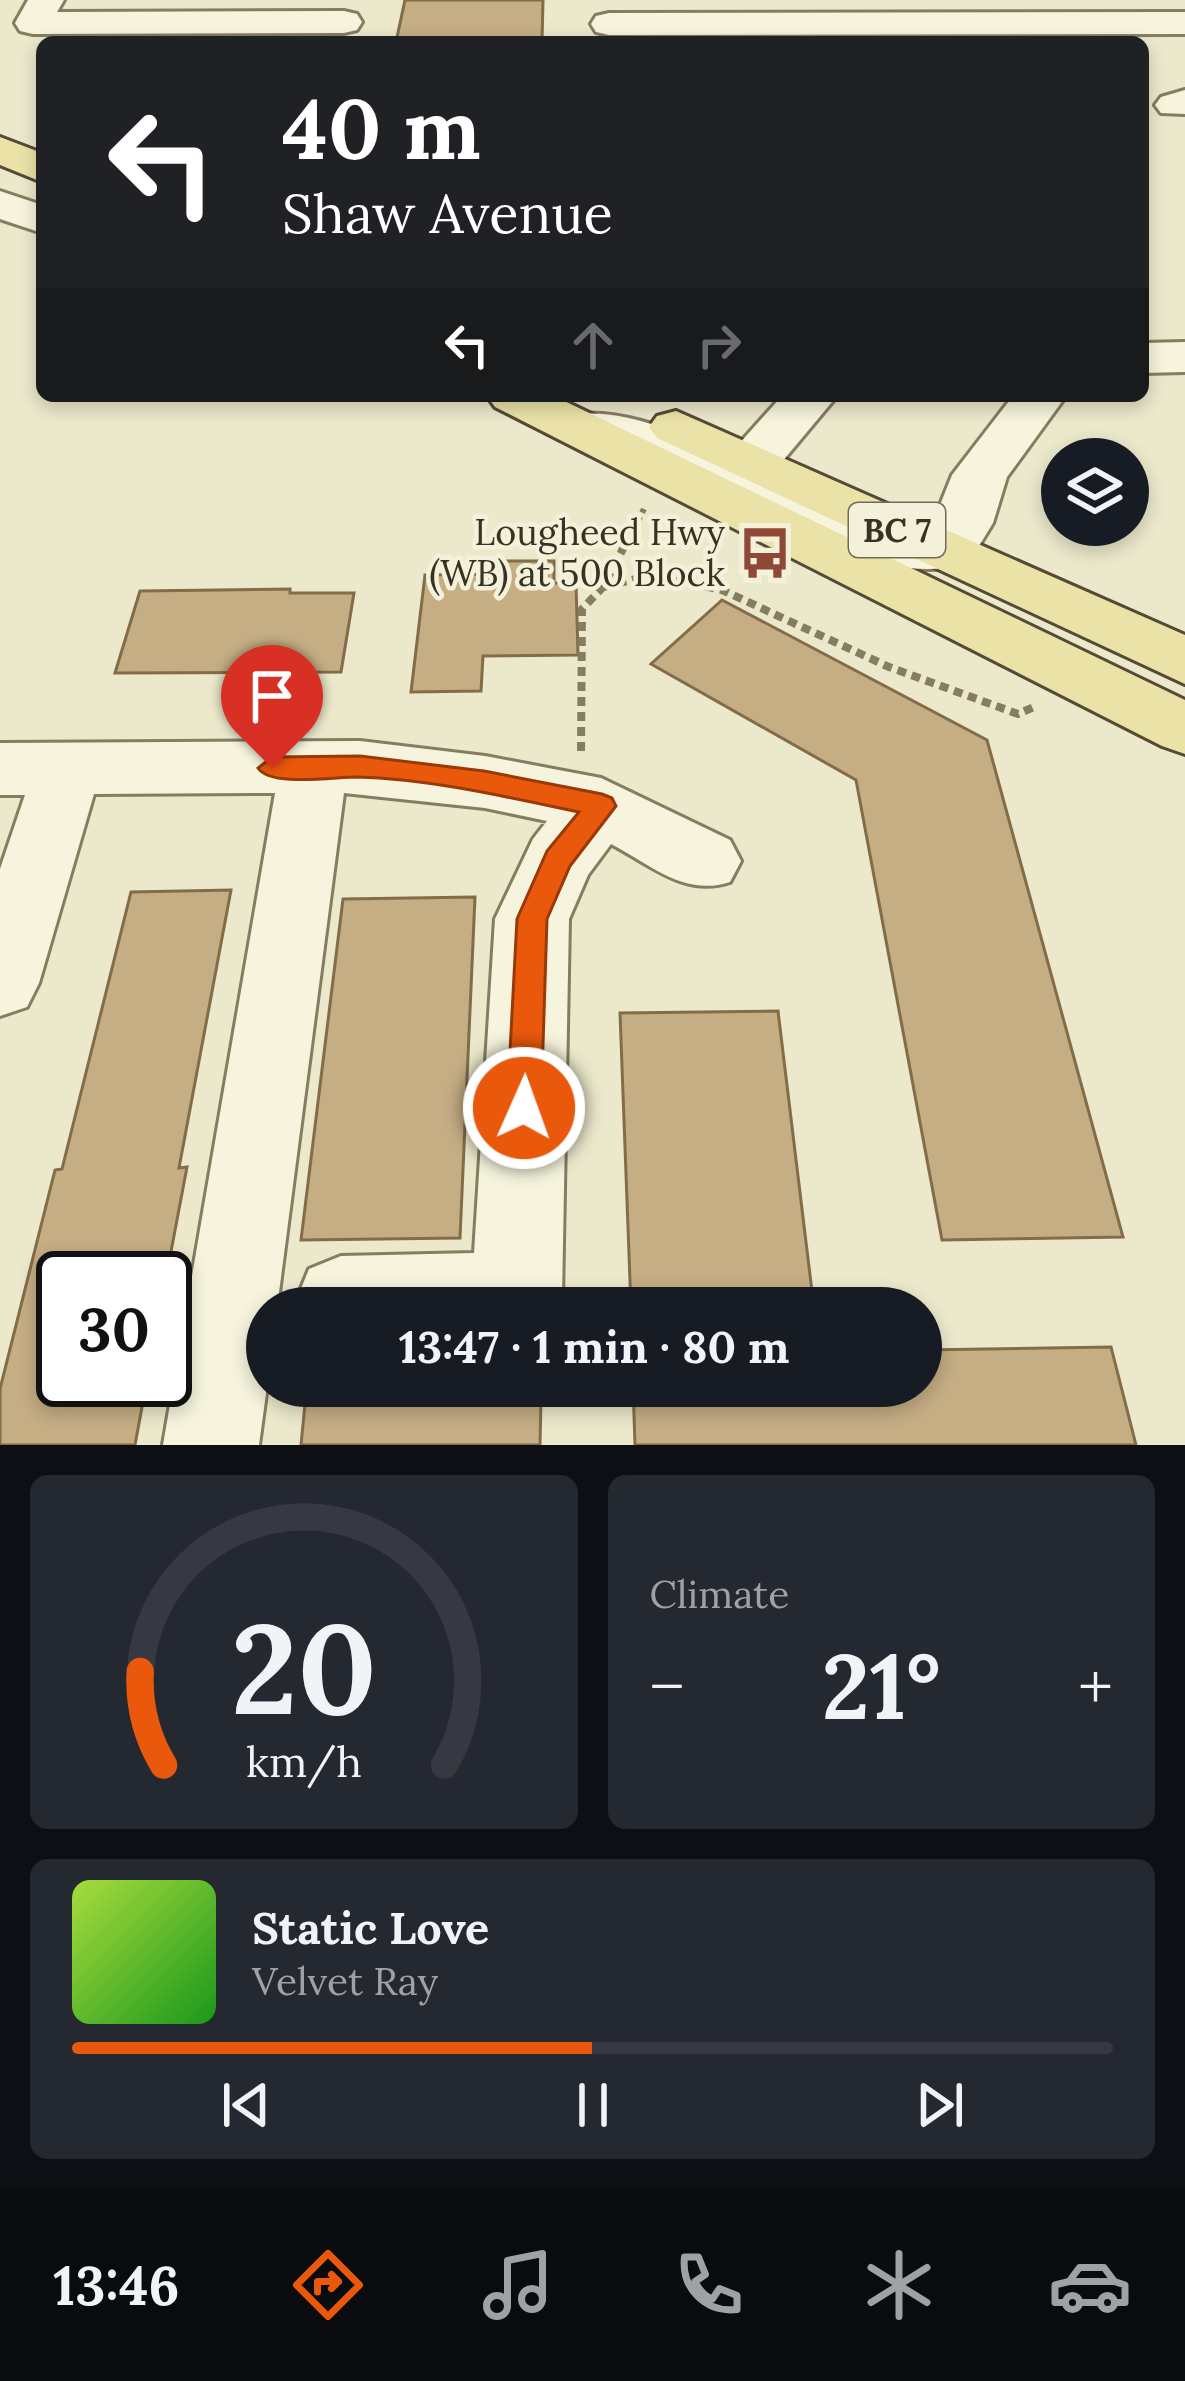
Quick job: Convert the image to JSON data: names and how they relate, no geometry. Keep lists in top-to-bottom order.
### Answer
{
  "streets": {
    "main road": ["BC 7"]
  },
  "places": {
    "bus stop": ["Lougheed Hwy (WB) at 500 Block"]
  },
  "page": {
    "turn": ["40 m", "Shaw Avenue"],
    "limit": "30",
    "trip": "13:47 · 1 min · 80 m",
    "tile": "Climate",
    "heat": ["−", "21°", "+"],
    "song": ["Static Love", "Velvet Ray"],
    "tabs": "13:46",
    "gauge": ["20", "km/h"]
  }
}
